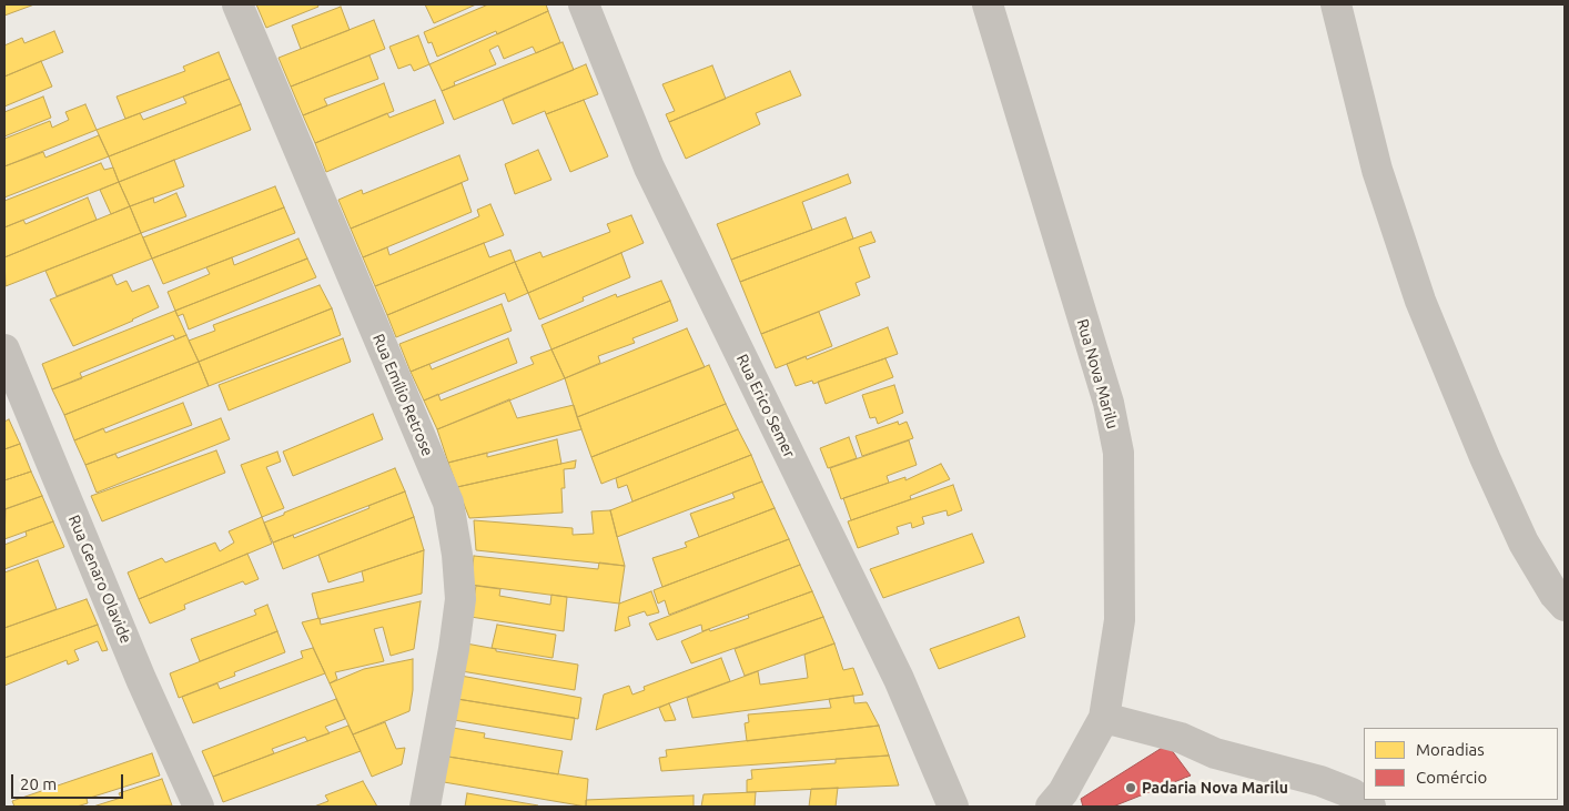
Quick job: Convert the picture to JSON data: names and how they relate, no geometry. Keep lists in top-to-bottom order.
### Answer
{
  "streets": {
    "street": [
      "Rua Nova Marilu",
      "Rua Emílio Retrose",
      "Rua Erico Semer",
      "Rua Genaro Olavide"
    ]
  },
  "places": ["Padaria Nova Marilu"],
  "legend": ["Moradias", "Comércio"],
  "scale_bar": "20 m"
}
